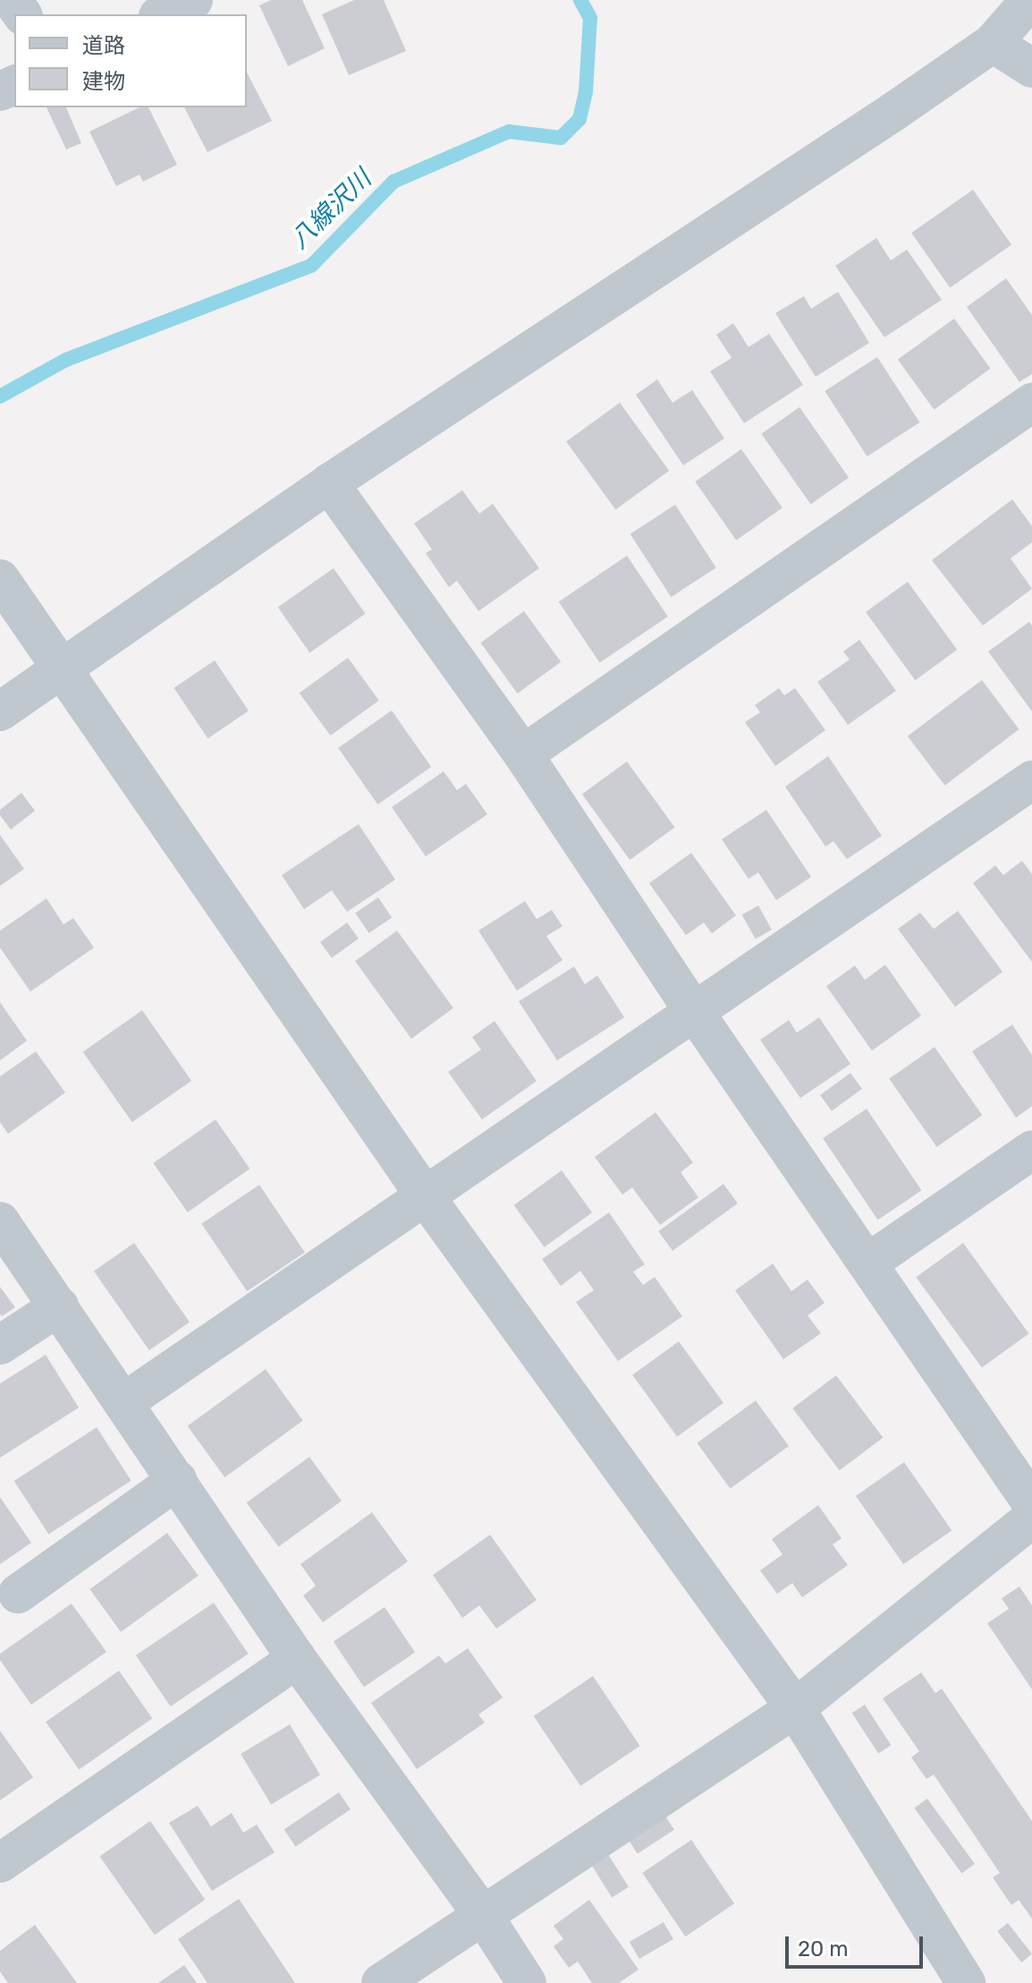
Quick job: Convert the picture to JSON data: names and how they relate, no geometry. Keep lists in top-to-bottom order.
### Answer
{
  "water": ["八線沢川"],
  "legend": ["道路", "建物"],
  "scale_bar": "20 m"
}
